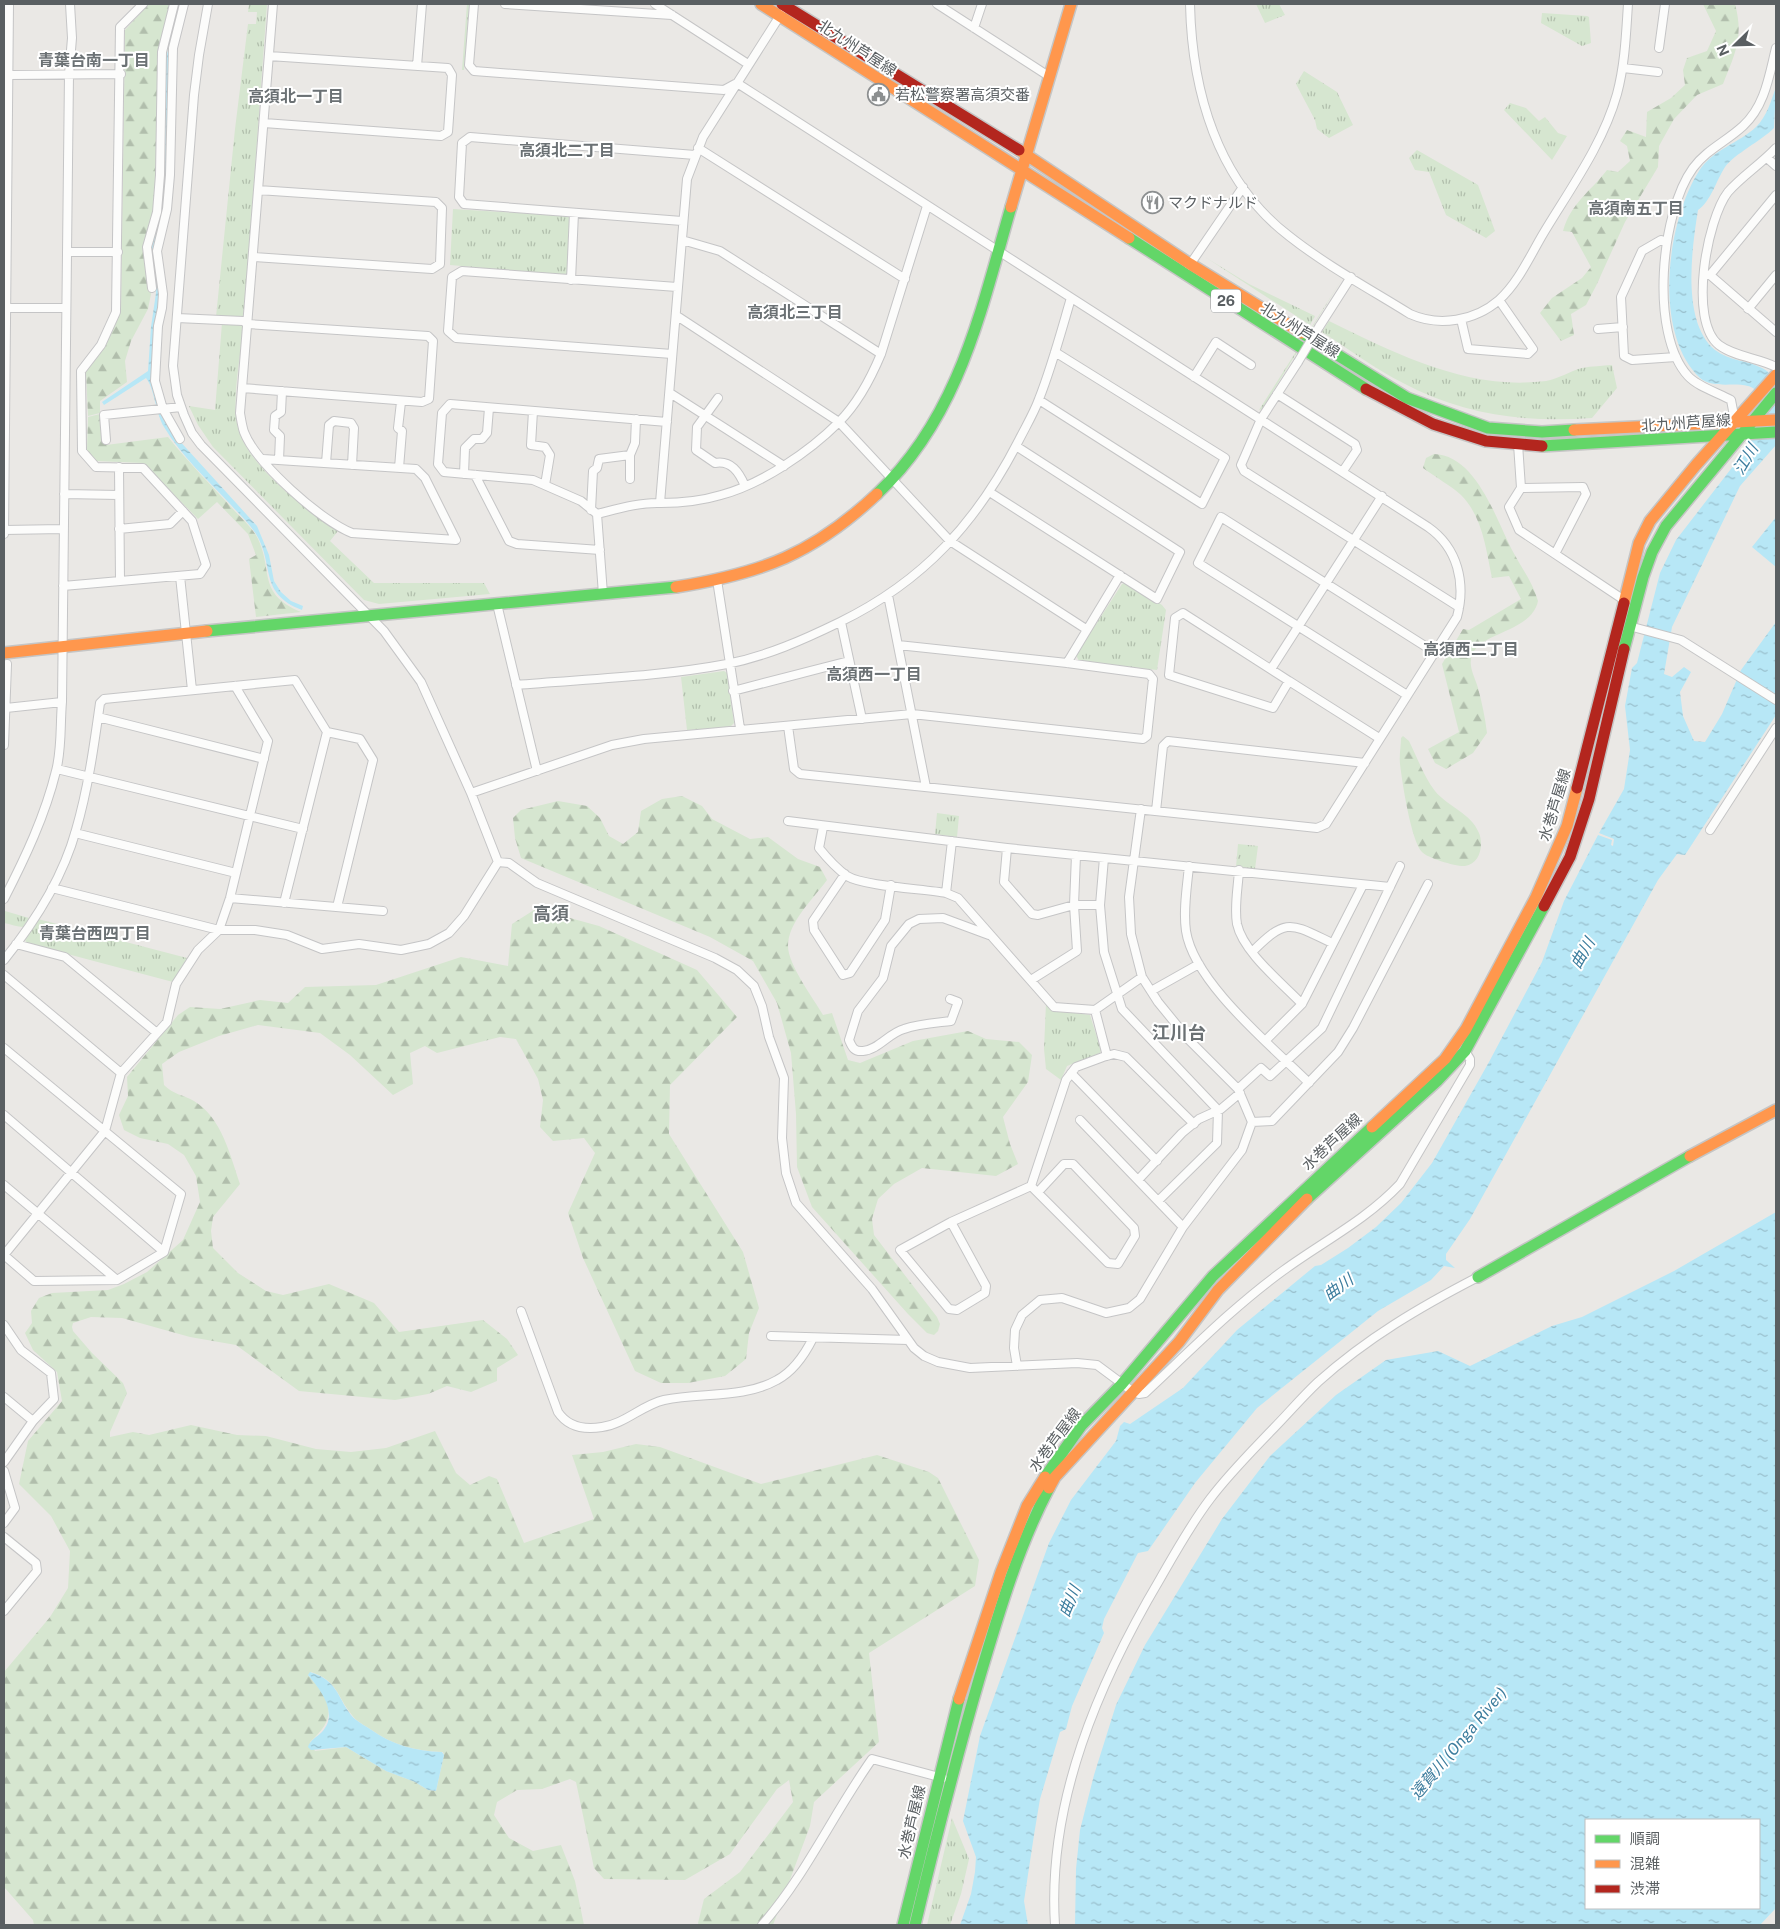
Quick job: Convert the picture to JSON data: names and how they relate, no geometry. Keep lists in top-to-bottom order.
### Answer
{
  "streets": {
    "main road": ["北九州芦屋線", "26", "水巻芦屋線"]
  },
  "crossings": [
    ["北九州芦屋線", "水巻芦屋線"]
  ],
  "districts": [
    "青葉台南一丁目",
    "高須北一丁目",
    "高須北二丁目",
    "高須南五丁目",
    "高須北三丁目",
    "高須西二丁目",
    "高須西一丁目",
    "高須",
    "青葉台西四丁目",
    "江川台"
  ],
  "water": ["江川", "曲川", "遠賀川 (Onga River)"],
  "places": {
    "public building": ["若松警察署高須交番"],
    "restaurant": ["マクドナルド"]
  },
  "legend": ["順調", "混雑", "渋滞"],
  "north": "bottom left"
}
